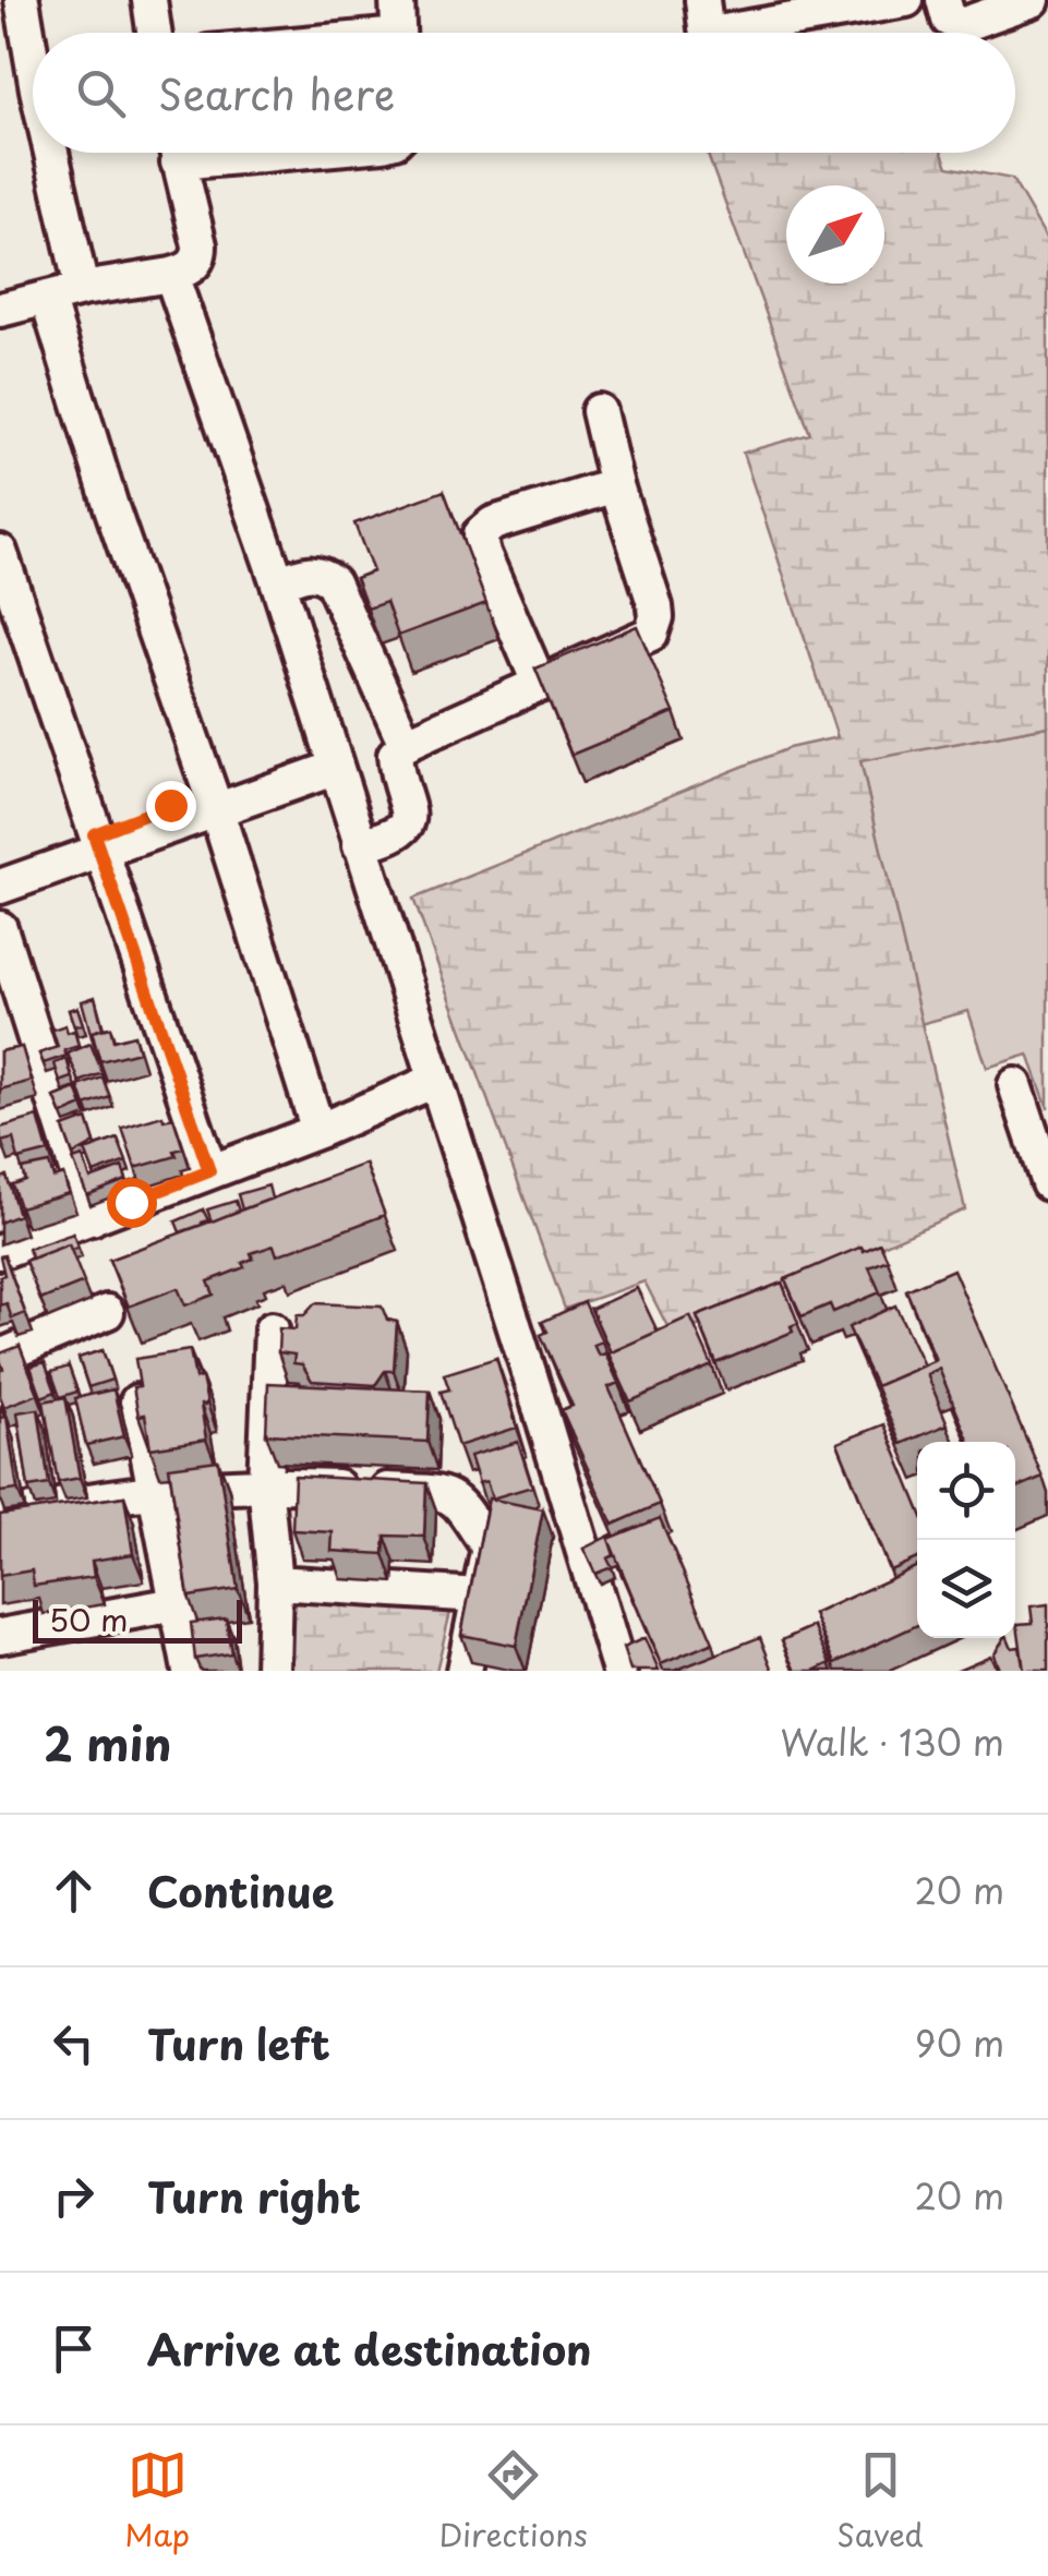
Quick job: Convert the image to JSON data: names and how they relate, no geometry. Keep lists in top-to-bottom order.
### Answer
{
  "scale_bar": "50 m",
  "north": "top right",
  "page": {
    "search": "Search here",
    "scale": "50 m",
    "heading": ["2 min", "Walk · 130 m"],
    "list": [
      ["Continue", "20 m"],
      ["Turn left", "90 m"],
      ["Turn right", "20 m"],
      "Arrive at destination"
    ],
    "nav": ["Map", "Directions", "Saved"]
  }
}
